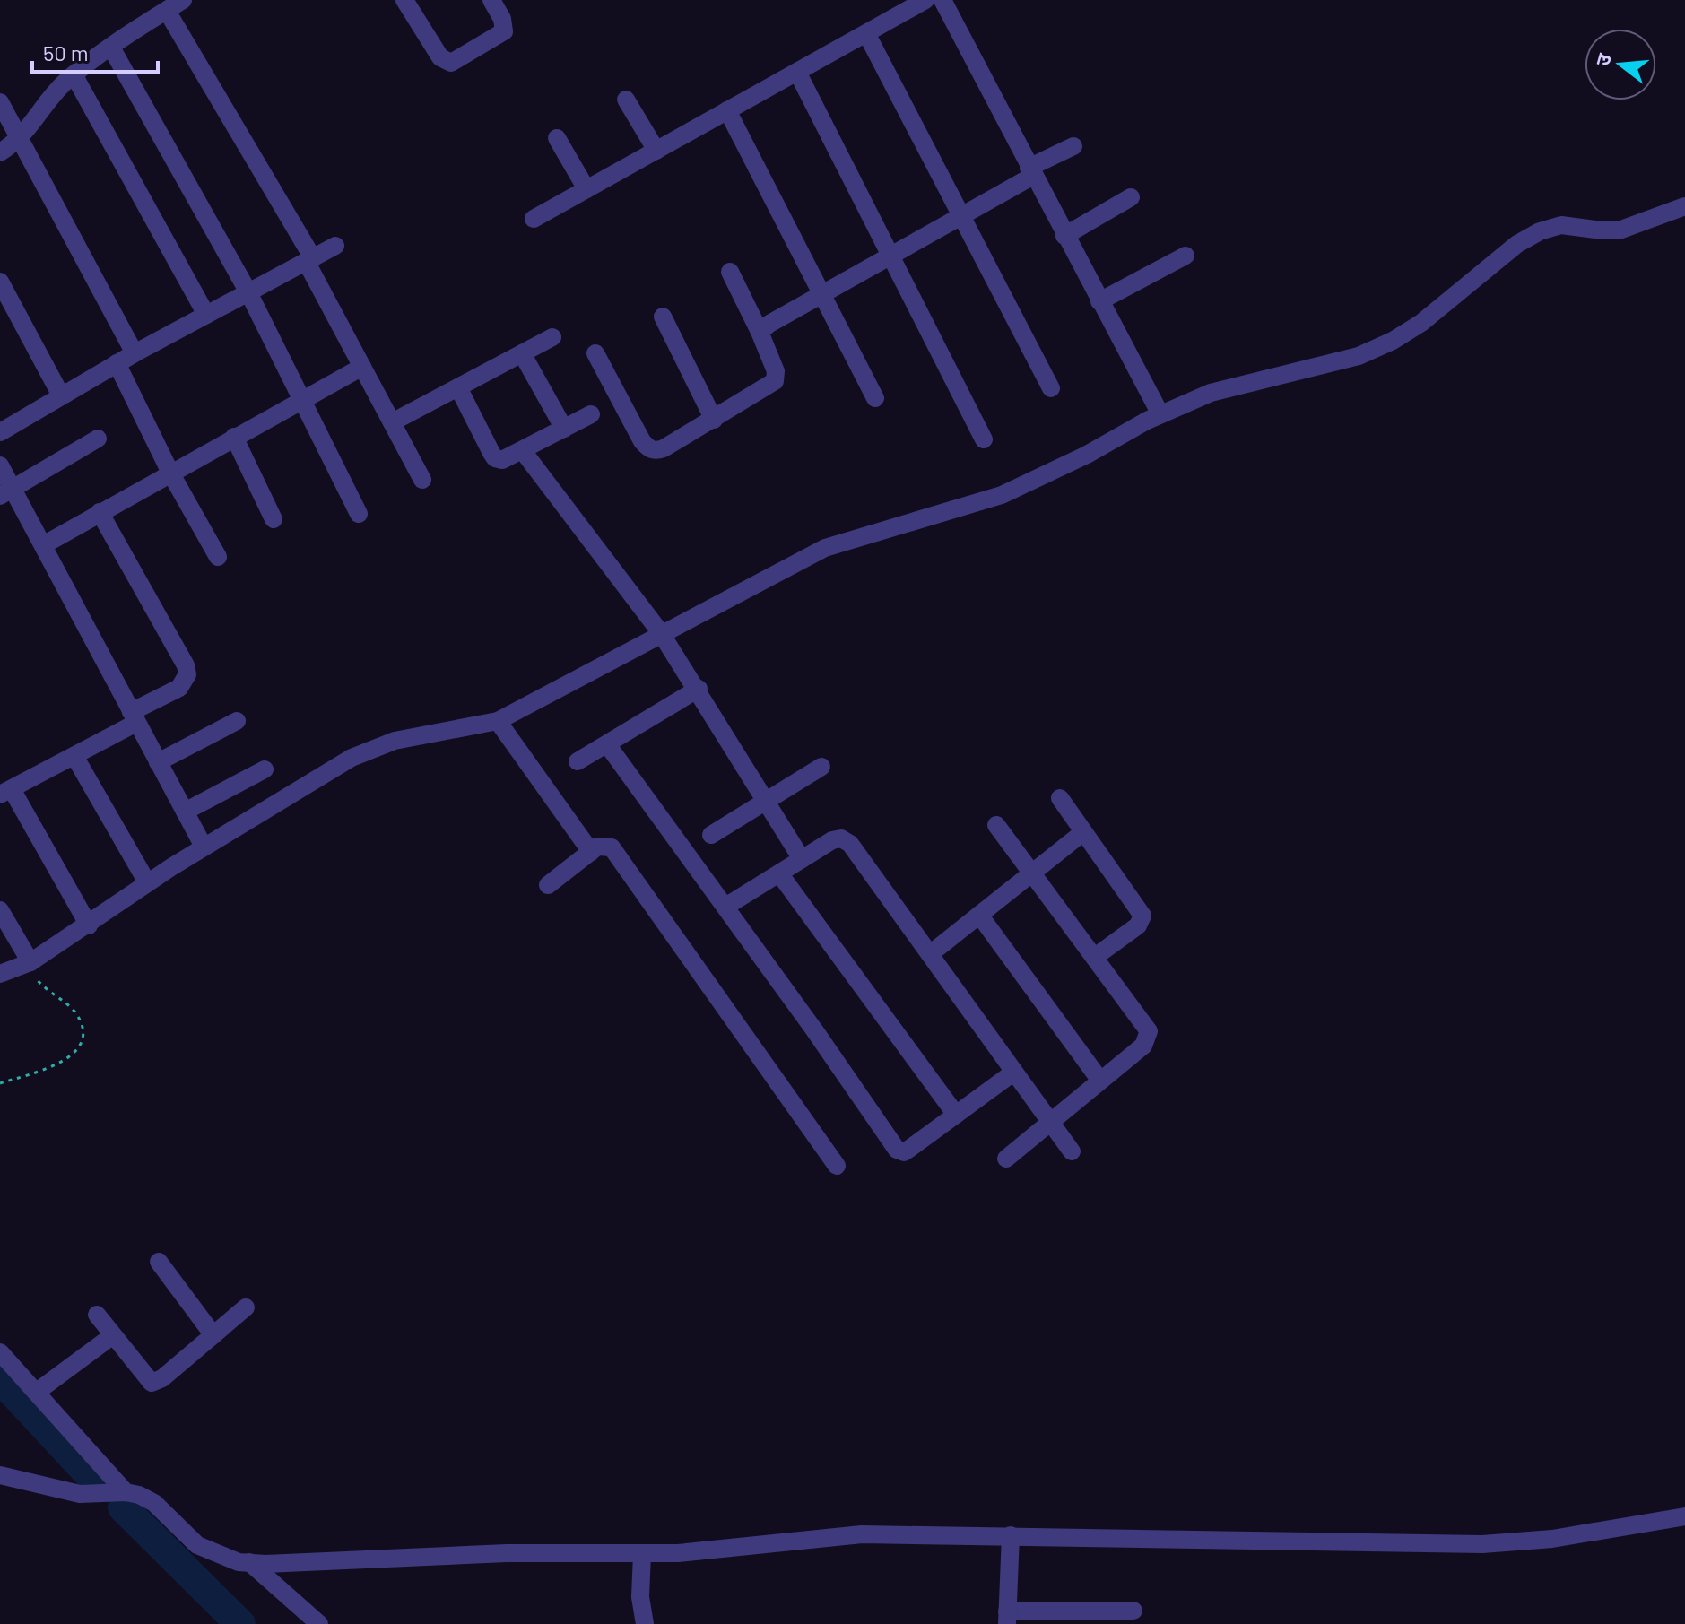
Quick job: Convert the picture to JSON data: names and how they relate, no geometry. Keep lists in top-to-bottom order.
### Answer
{
  "scale_bar": "50 m",
  "north": "left"
}
